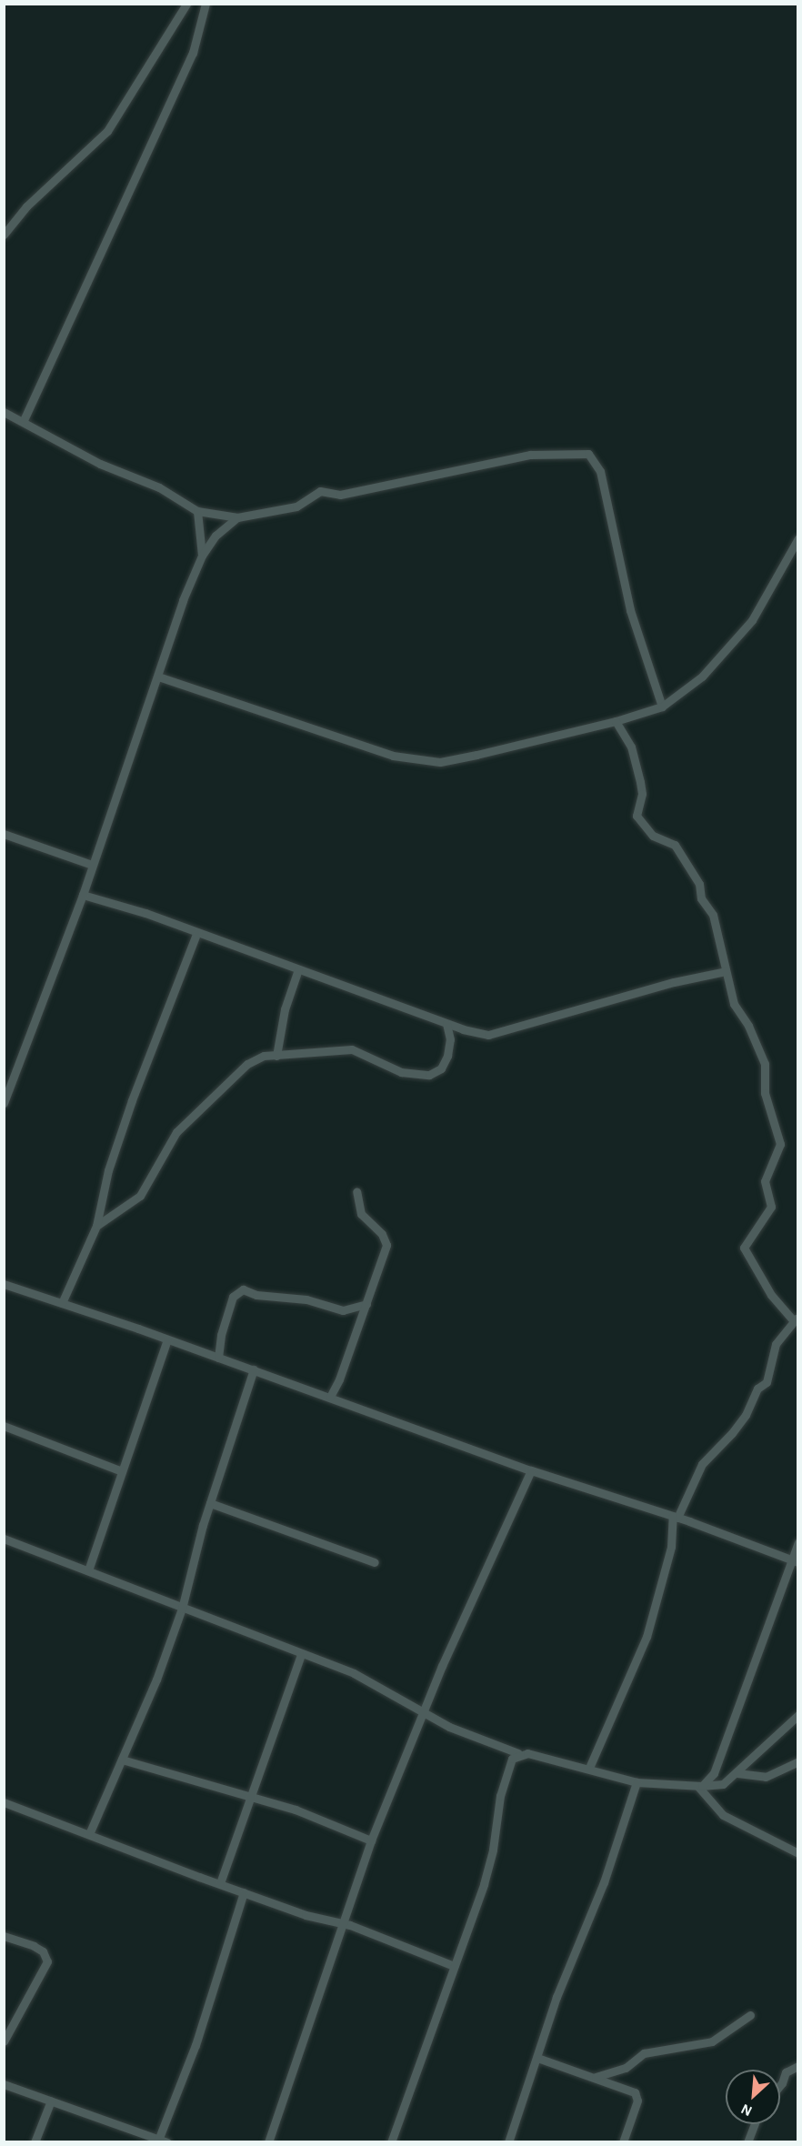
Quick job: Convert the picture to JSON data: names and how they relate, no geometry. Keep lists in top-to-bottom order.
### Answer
{
  "north": "bottom left"
}
